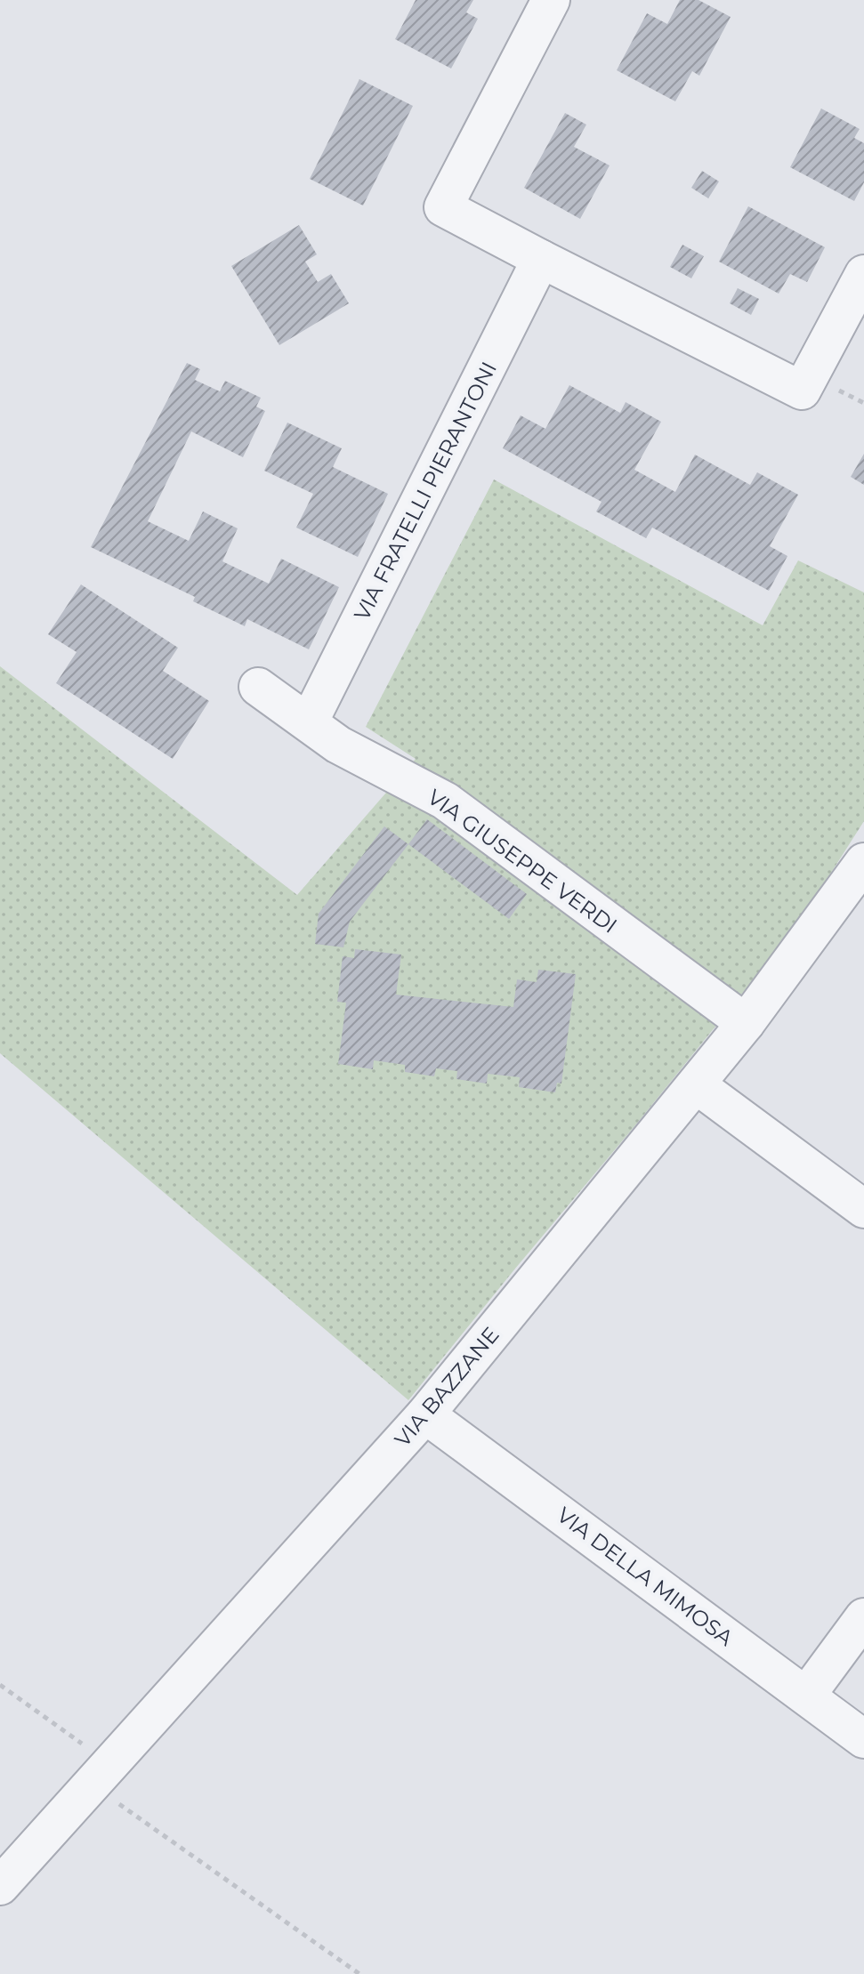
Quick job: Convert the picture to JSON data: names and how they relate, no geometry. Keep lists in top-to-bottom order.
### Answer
{
  "streets": {
    "street": [
      "VIA FRATELLI PIERANTONI",
      "VIA GIUSEPPE VERDI",
      "VIA BAZZANE",
      "VIA DELLA MIMOSA"
    ]
  },
  "crossings": [
    ["VIA FRATELLI PIERANTONI", "VIA GIUSEPPE VERDI"],
    ["VIA GIUSEPPE VERDI", "VIA BAZZANE"],
    ["VIA BAZZANE", "VIA DELLA MIMOSA"]
  ]
}
